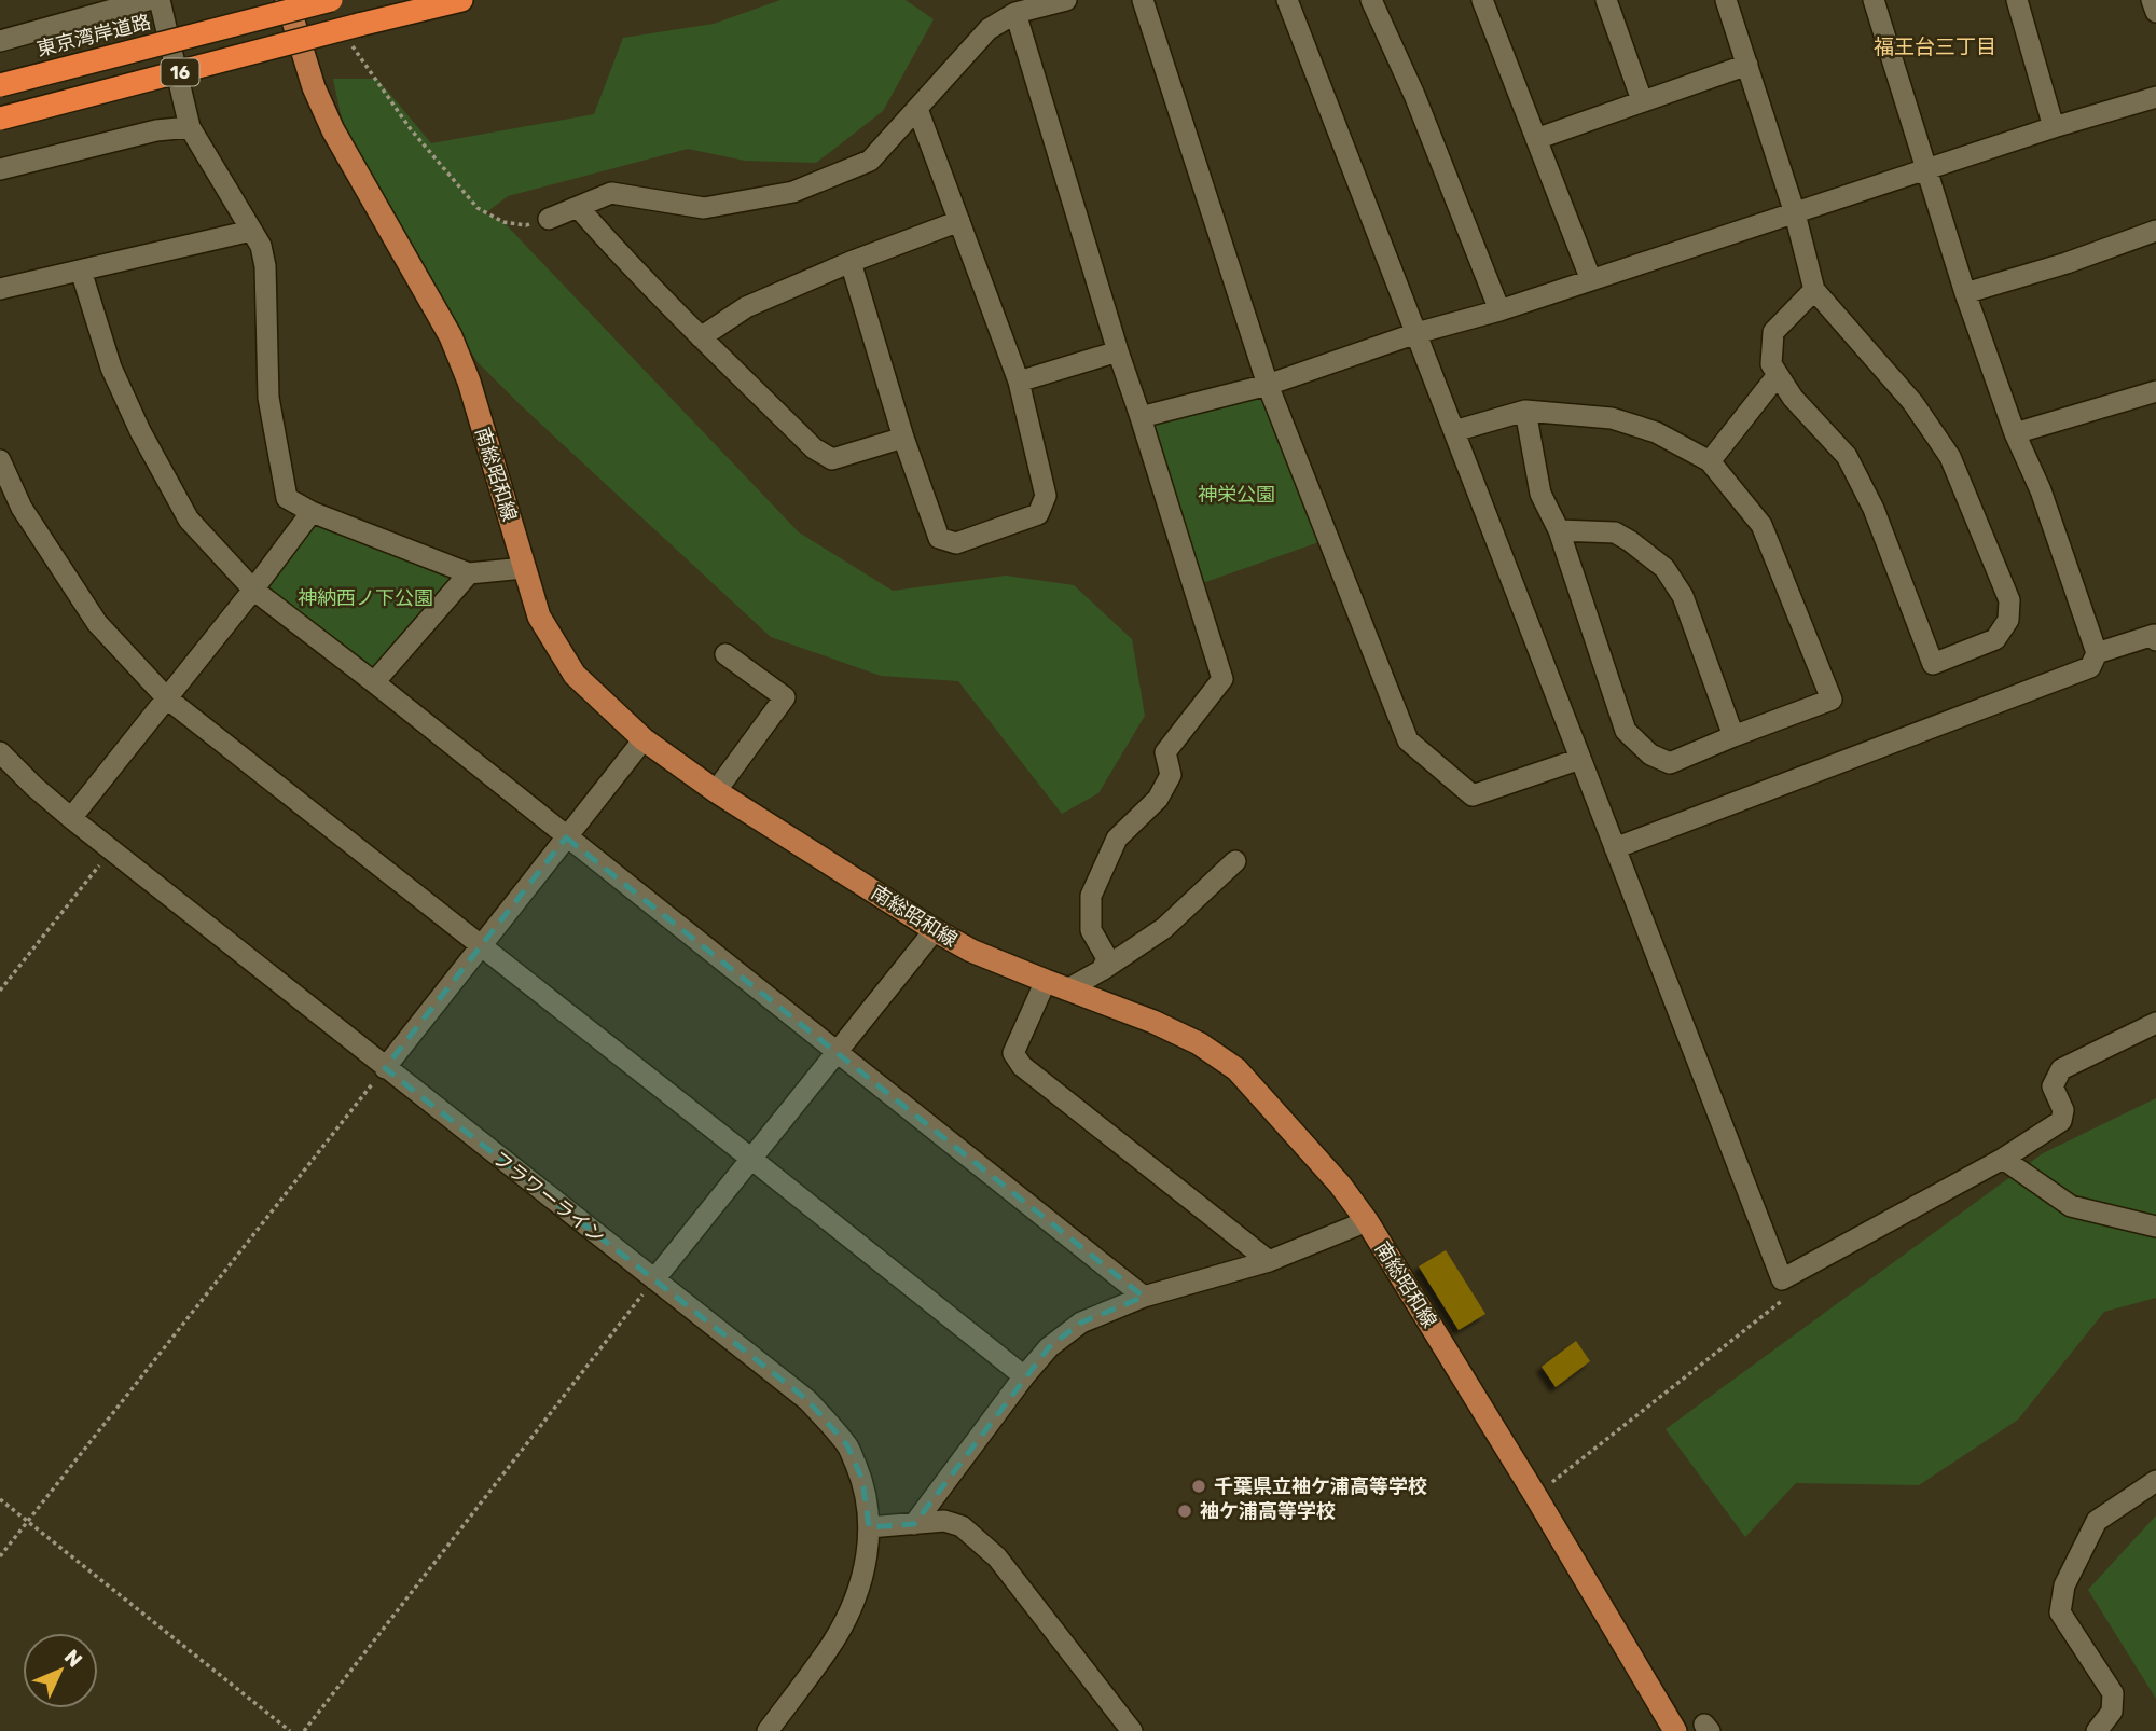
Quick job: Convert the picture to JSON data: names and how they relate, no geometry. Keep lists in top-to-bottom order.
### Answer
{
  "streets": {
    "highway": ["東京湾岸道路", "16"],
    "main road": ["南総昭和線"],
    "street": ["フラワーライン"]
  },
  "districts": ["福王台三丁目"],
  "parks": ["神栄公園", "神納西ノ下公園"],
  "places": ["千葉県立袖ケ浦高等学校", "袖ケ浦高等学校"],
  "north": "top right"
}
